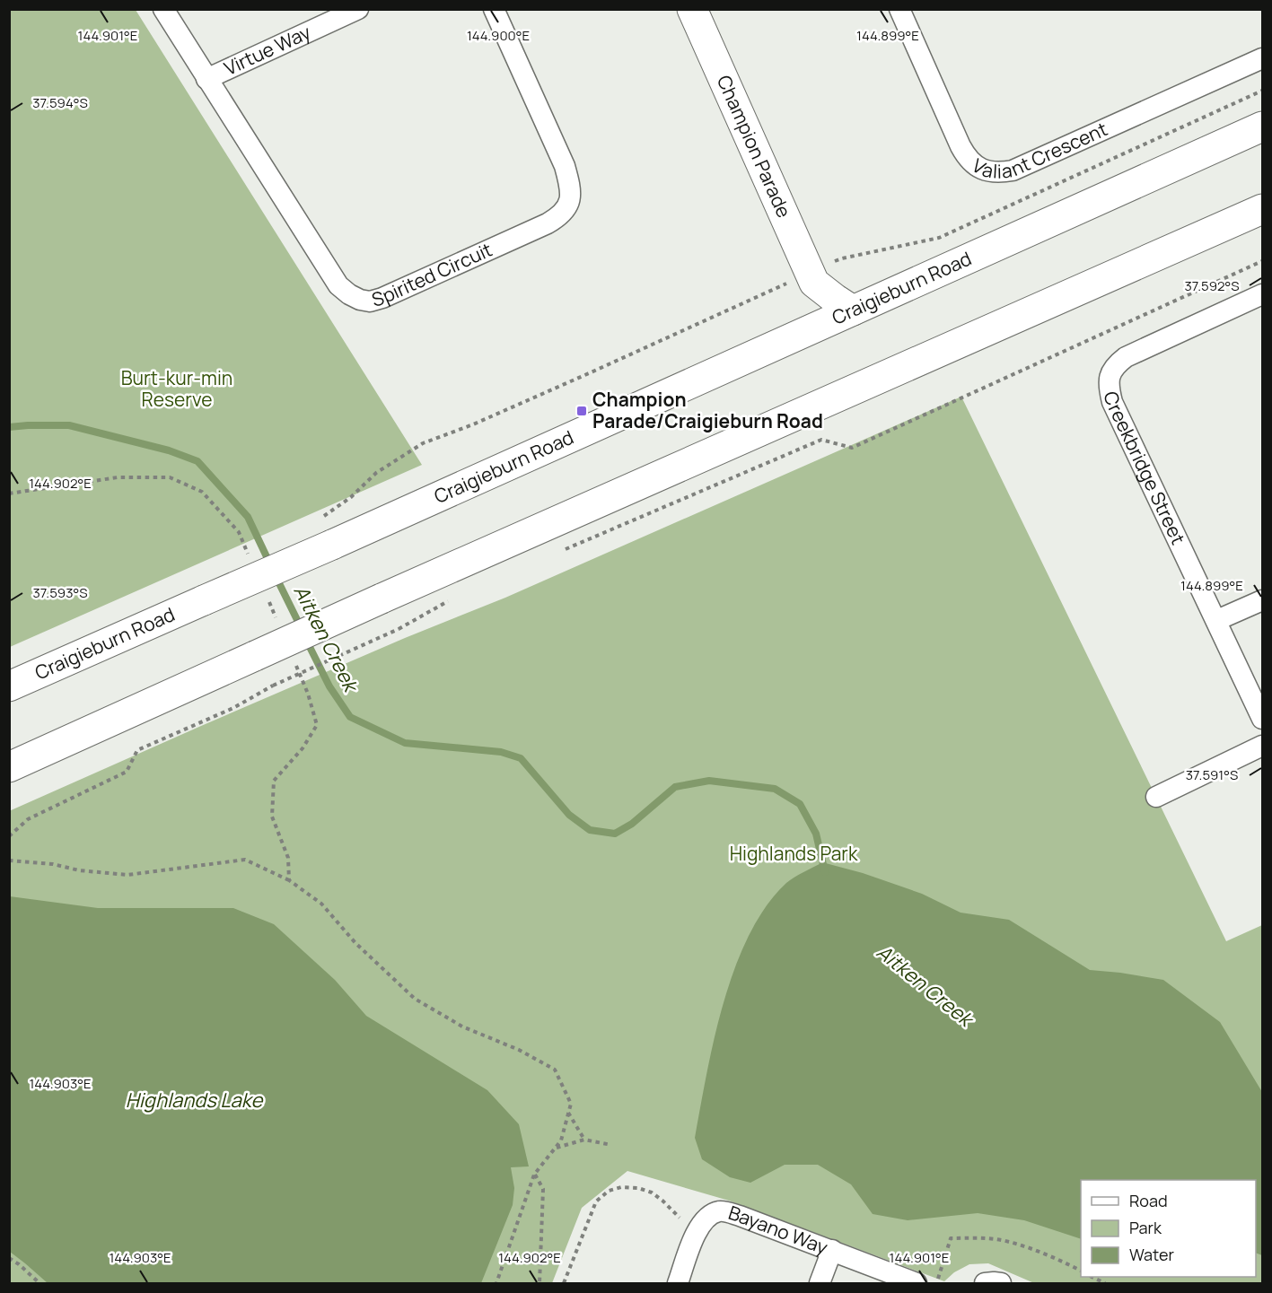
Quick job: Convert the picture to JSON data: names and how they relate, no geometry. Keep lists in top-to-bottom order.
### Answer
{
  "streets": {
    "main road": ["Champion Parade", "Craigieburn Road"],
    "street": [
      "Virtue Way",
      "Valiant Crescent",
      "Spirited Circuit",
      "Creekbridge Street",
      "Bayano Way"
    ]
  },
  "crossings": [
    ["Virtue Way", "Spirited Circuit"],
    ["Champion Parade", "Craigieburn Road"]
  ],
  "water": ["Aitken Creek", "Highlands Lake"],
  "parks": ["Burt-kur-min Reserve", "Highlands Park"],
  "places": {
    "transit": ["Champion Parade/Craigieburn Road"]
  },
  "legend": ["Road", "Park", "Water"],
  "coordinates": [
    "144.900°E",
    "144.901°E",
    "144.899°E",
    "37.594°S",
    "37.592°S",
    "144.902°E",
    "37.593°S",
    "37.591°S",
    "144.903°E"
  ]
}
